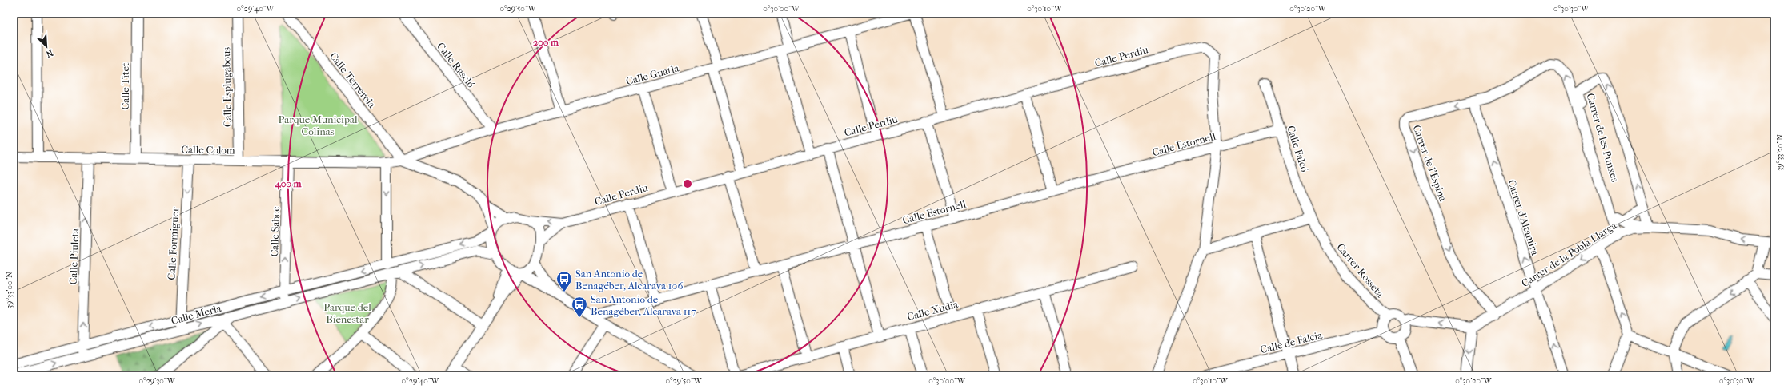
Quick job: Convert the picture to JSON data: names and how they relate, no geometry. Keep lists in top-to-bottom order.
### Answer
{
  "streets": {
    "street": [
      "Calle Perdiu",
      "Calle Rascló",
      "Calle Guatla",
      "Calle Terrerola",
      "Calle Titet",
      "Calle Esplugabous",
      "Carrer de les Punxes",
      "Calle Estornell",
      "Calle Falcó",
      "Calle Colom",
      "Carrer de l'Espina",
      "Carrer d'Altamira",
      "Calle Saboc",
      "Calle Formiguer",
      "Carrer de la Pobla Llarga",
      "Calle Piuleta",
      "Carrer Rosseta",
      "Calle Xudia",
      "Calle Merla",
      "Calle de Falcia"
    ]
  },
  "crossings": [
    ["Calle Perdiu", "Calle Estornell"],
    ["Calle Perdiu", "Calle Merla"],
    ["Calle Rascló", "Calle Guatla"],
    ["Calle Guatla", "Calle Terrerola"],
    ["Calle Guatla", "Calle Colom"],
    ["Calle Terrerola", "Calle Colom"],
    ["Calle Titet", "Calle Colom"],
    ["Calle Esplugabous", "Calle Colom"],
    ["Carrer de les Punxes", "Carrer de l'Espina"],
    ["Carrer de les Punxes", "Carrer de la Pobla Llarga"],
    ["Calle Estornell", "Calle Falcó"],
    ["Calle Falcó", "Carrer Rosseta"],
    ["Calle Colom", "Calle Saboc"],
    ["Calle Colom", "Calle Formiguer"],
    ["Calle Colom", "Calle Piuleta"],
    ["Carrer de l'Espina", "Carrer d'Altamira"],
    ["Carrer de l'Espina", "Carrer de la Pobla Llarga"],
    ["Carrer d'Altamira", "Carrer de la Pobla Llarga"],
    ["Calle Saboc", "Calle Merla"],
    ["Calle Formiguer", "Calle Merla"],
    ["Carrer de la Pobla Llarga", "Carrer Rosseta"],
    ["Calle Piuleta", "Calle Merla"],
    ["Carrer Rosseta", "Calle de Falcia"]
  ],
  "one_way": [
    "Calle Saboc",
    "Calle Formiguer",
    "Carrer de la Pobla Llarga",
    "Calle Piuleta"
  ],
  "parks": ["Parque Municipal Colinas", "Parque del Bienestar"],
  "places": {
    "bus stop": ["San Antonio de Benagéber, Alcarava 106", "San Antonio de Benagéber, Alcarava 117"]
  },
  "north": "bottom right",
  "coordinates": [
    "0°29'40\"W",
    "0°29'50\"W",
    "0°30'00\"W",
    "0°30'10\"W",
    "0°30'20\"W",
    "0°30'30\"W",
    "39°33'20\"N",
    "39°33'00\"N",
    "0°29'30\"W"
  ],
  "rings": ["200 m", "400 m"]
}
